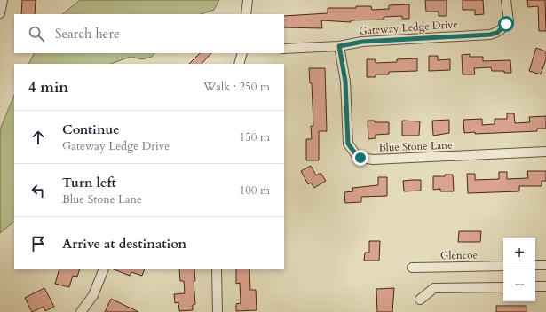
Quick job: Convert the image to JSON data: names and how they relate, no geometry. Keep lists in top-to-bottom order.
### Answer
{
  "streets": {
    "street": ["Gateway Ledge Drive", "Blue Stone Lane", "Glencoe"]
  },
  "crossings": [
    ["Gateway Ledge Drive", "Blue Stone Lane"]
  ],
  "page": {
    "search": "Search here",
    "heading": ["4 min", "Walk · 250 m"],
    "list": [
      ["Continue", "Gateway Ledge Drive", "150 m"],
      ["Turn left", "Blue Stone Lane", "100 m"],
      "Arrive at destination"
    ],
    "map_buttons": ["+", "−"]
  }
}
